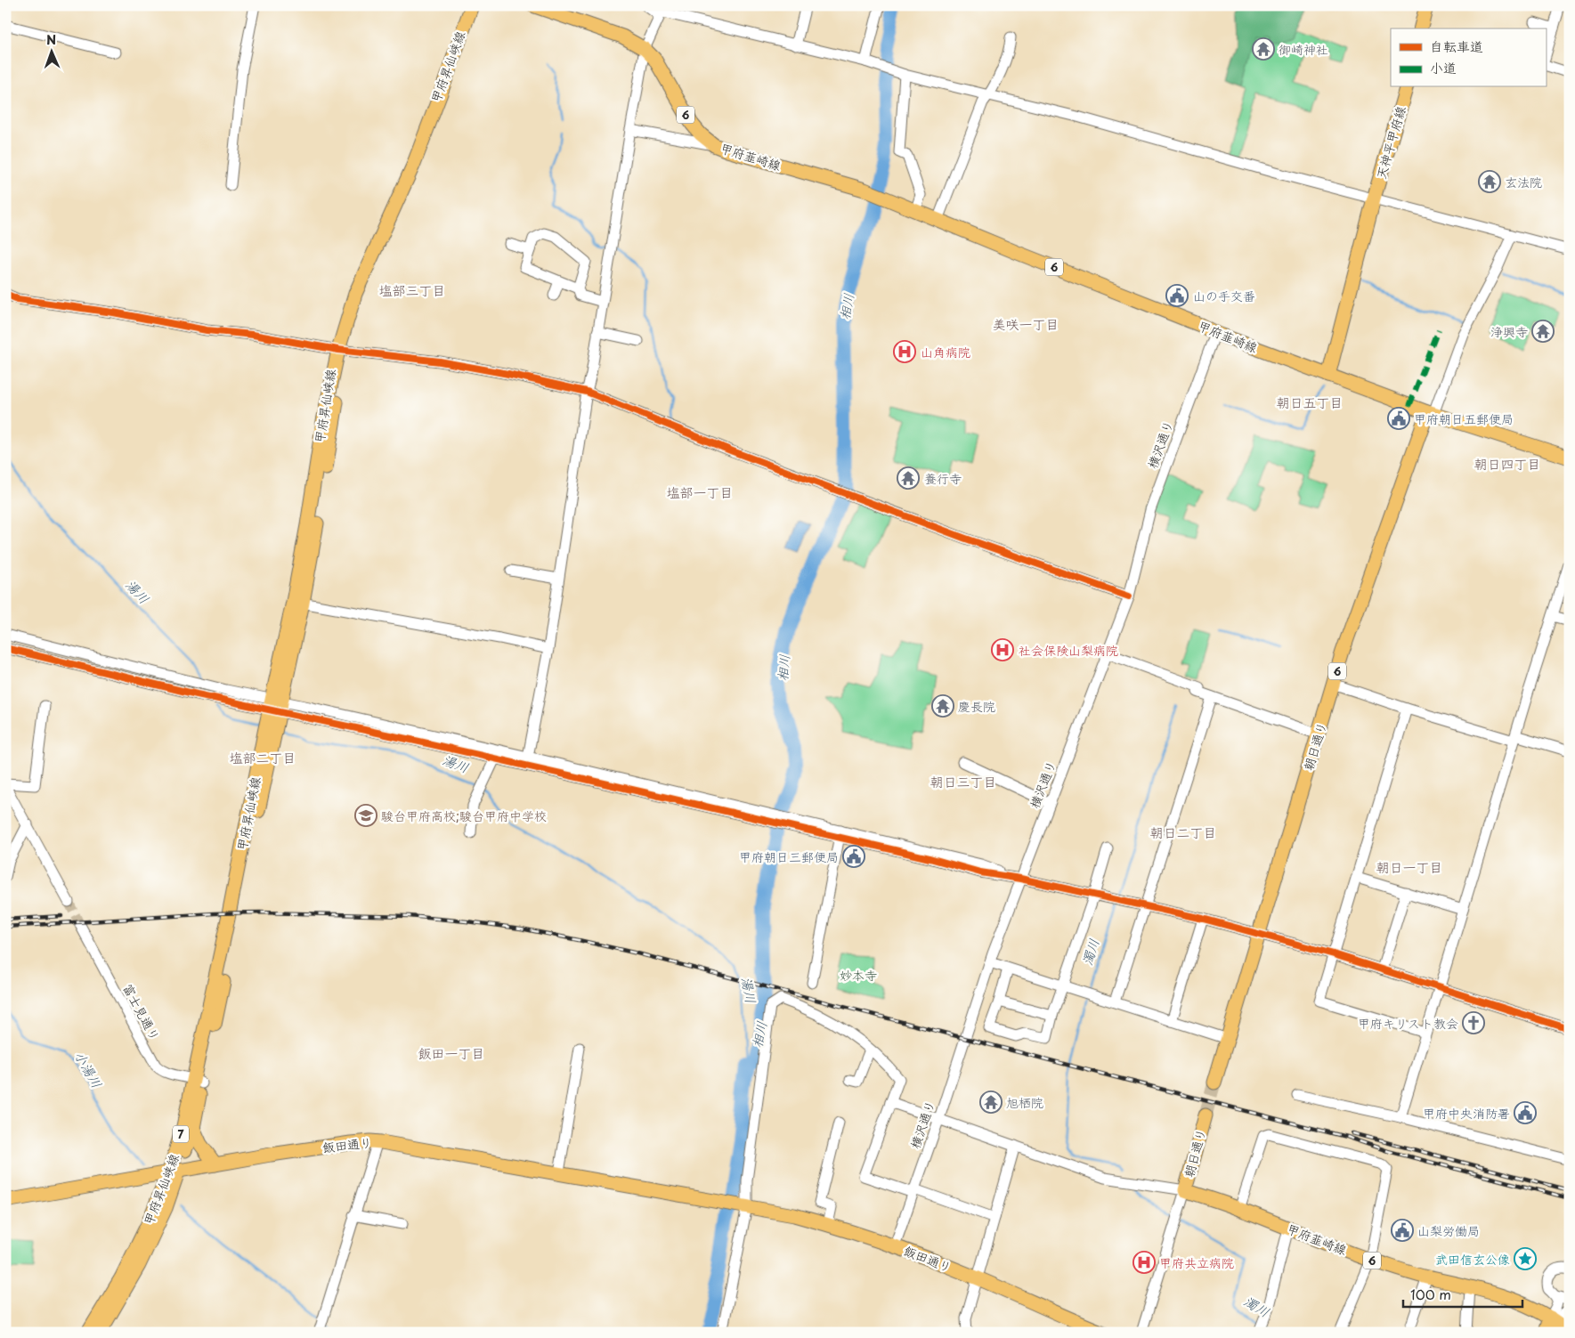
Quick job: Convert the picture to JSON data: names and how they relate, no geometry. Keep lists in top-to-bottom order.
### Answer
{
  "streets": {
    "main road": [
      "甲府昇仙峡線",
      "6",
      "天神平甲府線",
      "甲府韮崎線",
      "朝日通り",
      "7",
      "飯田通り"
    ],
    "street": ["横沢通り", "富士見通り"]
  },
  "crossings": [
    ["甲府昇仙峡線", "富士見通り"],
    ["甲府昇仙峡線", "飯田通り"],
    ["天神平甲府線", "甲府韮崎線"],
    ["甲府韮崎線", "横沢通り"],
    ["甲府韮崎線", "朝日通り"],
    ["横沢通り", "飯田通り"]
  ],
  "districts": [
    "塩部三丁目",
    "美咲一丁目",
    "朝日五丁目",
    "朝日四丁目",
    "塩部一丁目",
    "塩部二丁目",
    "朝日三丁目",
    "朝日二丁目",
    "朝日一丁目",
    "飯田一丁目"
  ],
  "water": [
    "相川",
    "湯川",
    "濁川",
    "小湯川"
  ],
  "parks": ["妙本寺"],
  "places": {
    "temple": [
      "御崎神社",
      "玄法院",
      "浄興寺",
      "養行寺",
      "慶長院",
      "旭栖院"
    ],
    "public building": [
      "山の手交番",
      "甲府朝日五郵便局",
      "甲府朝日三郵便局",
      "甲府中央消防署",
      "山梨労働局"
    ],
    "hospital": ["山角病院", "社会保険山梨病院", "甲府共立病院"],
    "school or university": ["駿台甲府高校;駿台甲府中学校"],
    "church": ["甲府キリスト教会"],
    "place": ["武田信玄公像"]
  },
  "legend": ["自転車道", "小道"],
  "scale_bar": "100 m",
  "north": "top"
}
